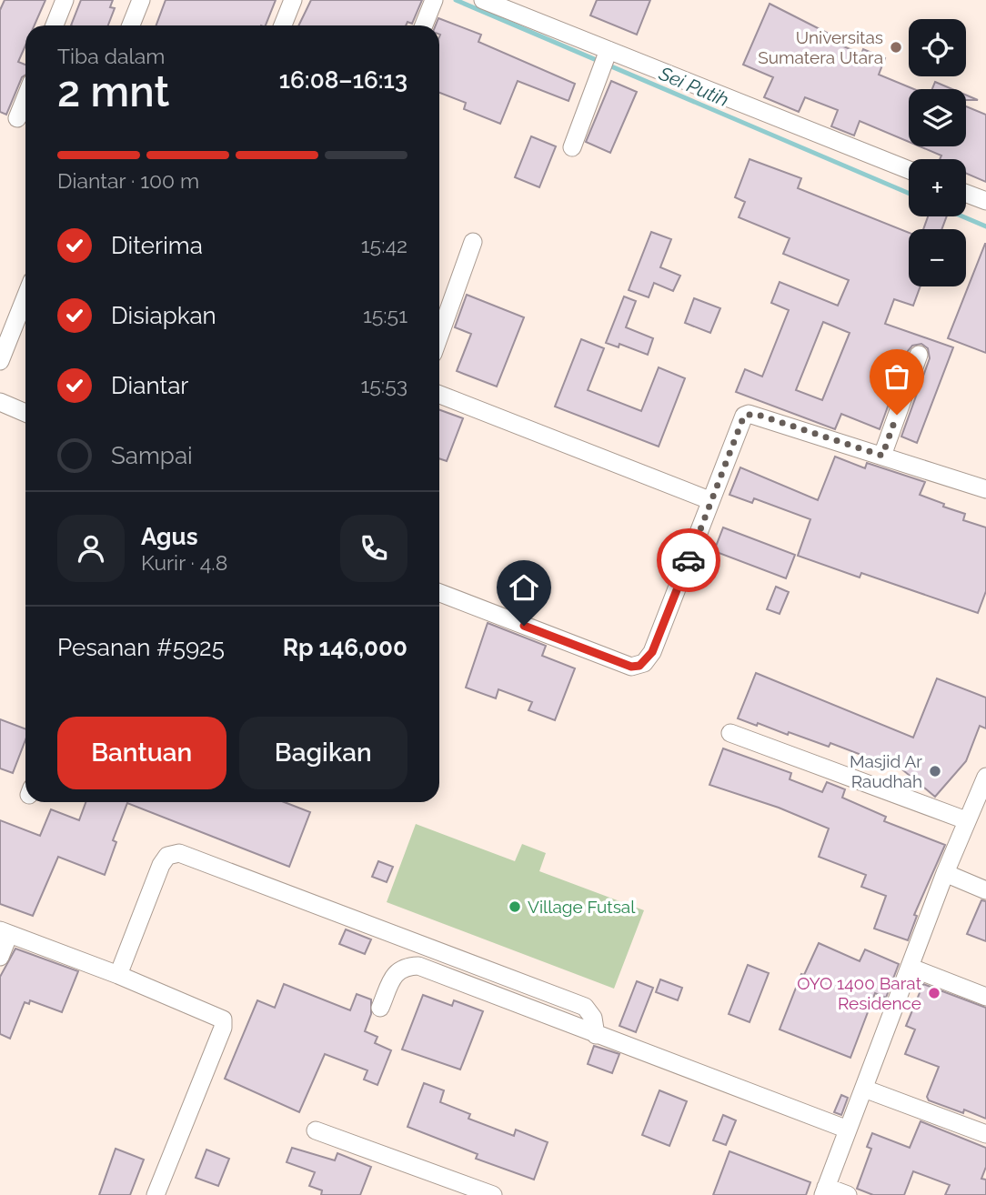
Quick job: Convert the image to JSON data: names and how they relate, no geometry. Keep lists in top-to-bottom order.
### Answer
{
  "water": ["Sei Putih"],
  "places": [
    "Universitas Sumatera Utara",
    "Masjid Ar Raudhah",
    "Village Futsal",
    "OYO 1400 Barat Residence"
  ],
  "page": {
    "map_buttons": ["+", "−"],
    "heading": ["2 mnt", "Tiba dalam", "16:08–16:13"],
    "panel": [
      "Agus",
      "Kurir · 4.8",
      "Pesanan #5925",
      "Rp 146,000"
    ],
    "bar": "Diantar · 100 m",
    "list": [
      ["Diterima", "15:42"],
      ["Disiapkan", "15:51"],
      ["Diantar", "15:53"],
      "Sampai"
    ],
    "buttons": ["Bantuan", "Bagikan"]
  }
}
